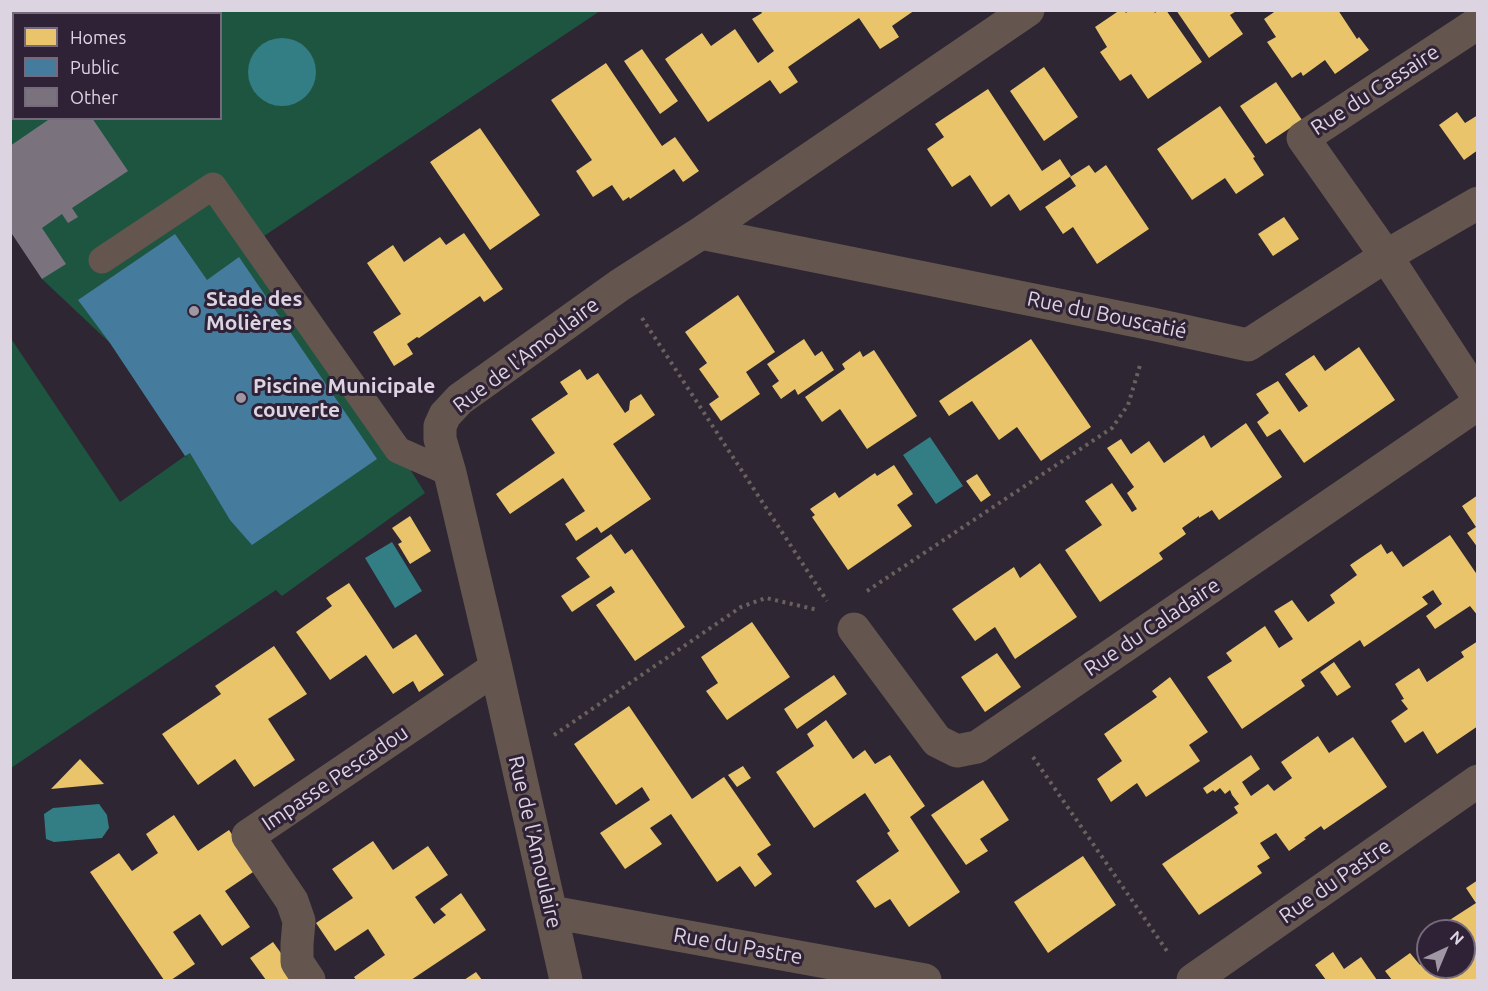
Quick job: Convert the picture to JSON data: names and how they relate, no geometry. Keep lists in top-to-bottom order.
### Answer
{
  "streets": {
    "street": [
      "Rue du Cassaire",
      "Rue du Bouscatié",
      "Rue de l'Amoulaire",
      "Rue du Caladaire",
      "Impasse Pescadou",
      "Rue du Pastre"
    ]
  },
  "crossings": [
    ["Rue du Cassaire", "Rue du Bouscatié"],
    ["Rue du Bouscatié", "Rue de l'Amoulaire"],
    ["Rue de l'Amoulaire", "Impasse Pescadou"],
    ["Rue de l'Amoulaire", "Rue du Pastre"]
  ],
  "places": ["Stade des Molières", "Piscine Municipale couverte"],
  "legend": ["Homes", "Public", "Other"],
  "north": "top right"
}
